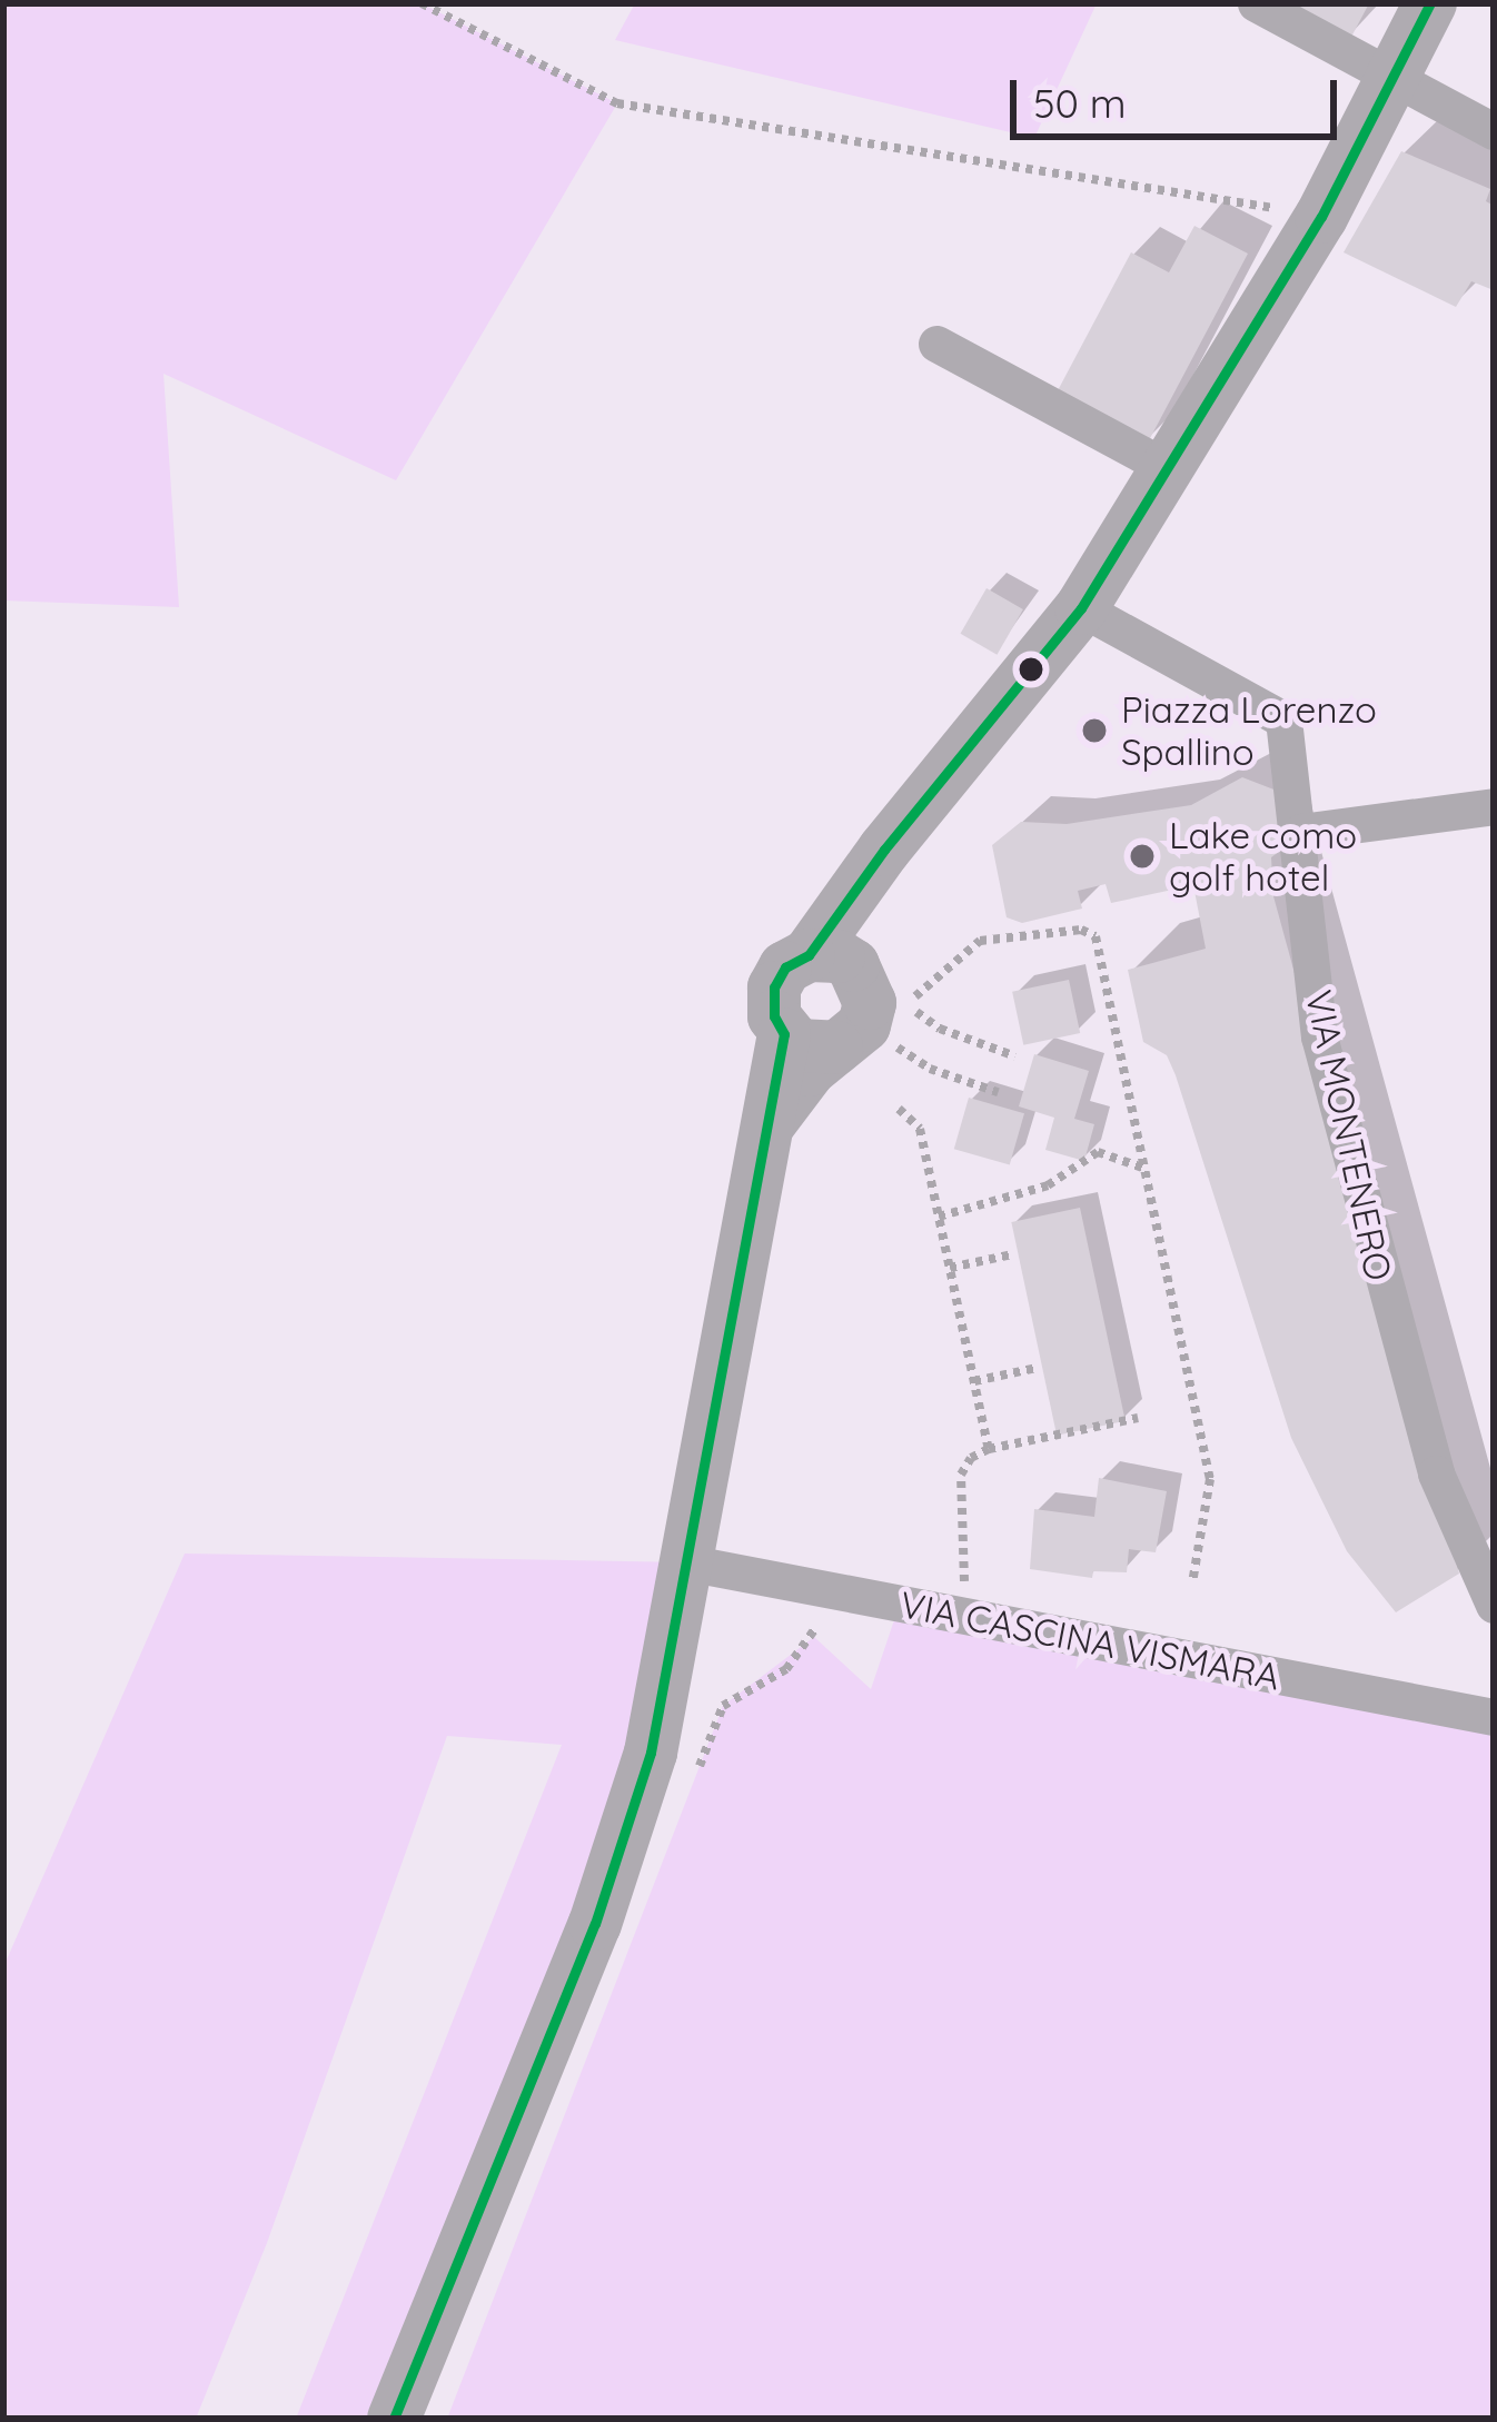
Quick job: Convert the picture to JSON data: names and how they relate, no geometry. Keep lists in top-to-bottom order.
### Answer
{
  "streets": {
    "street": ["VIA MONTENERO", "VIA CASCINA VISMARA"]
  },
  "places": ["Piazza Lorenzo Spallino", "Lake como golf hotel"],
  "scale_bar": "50 m"
}
